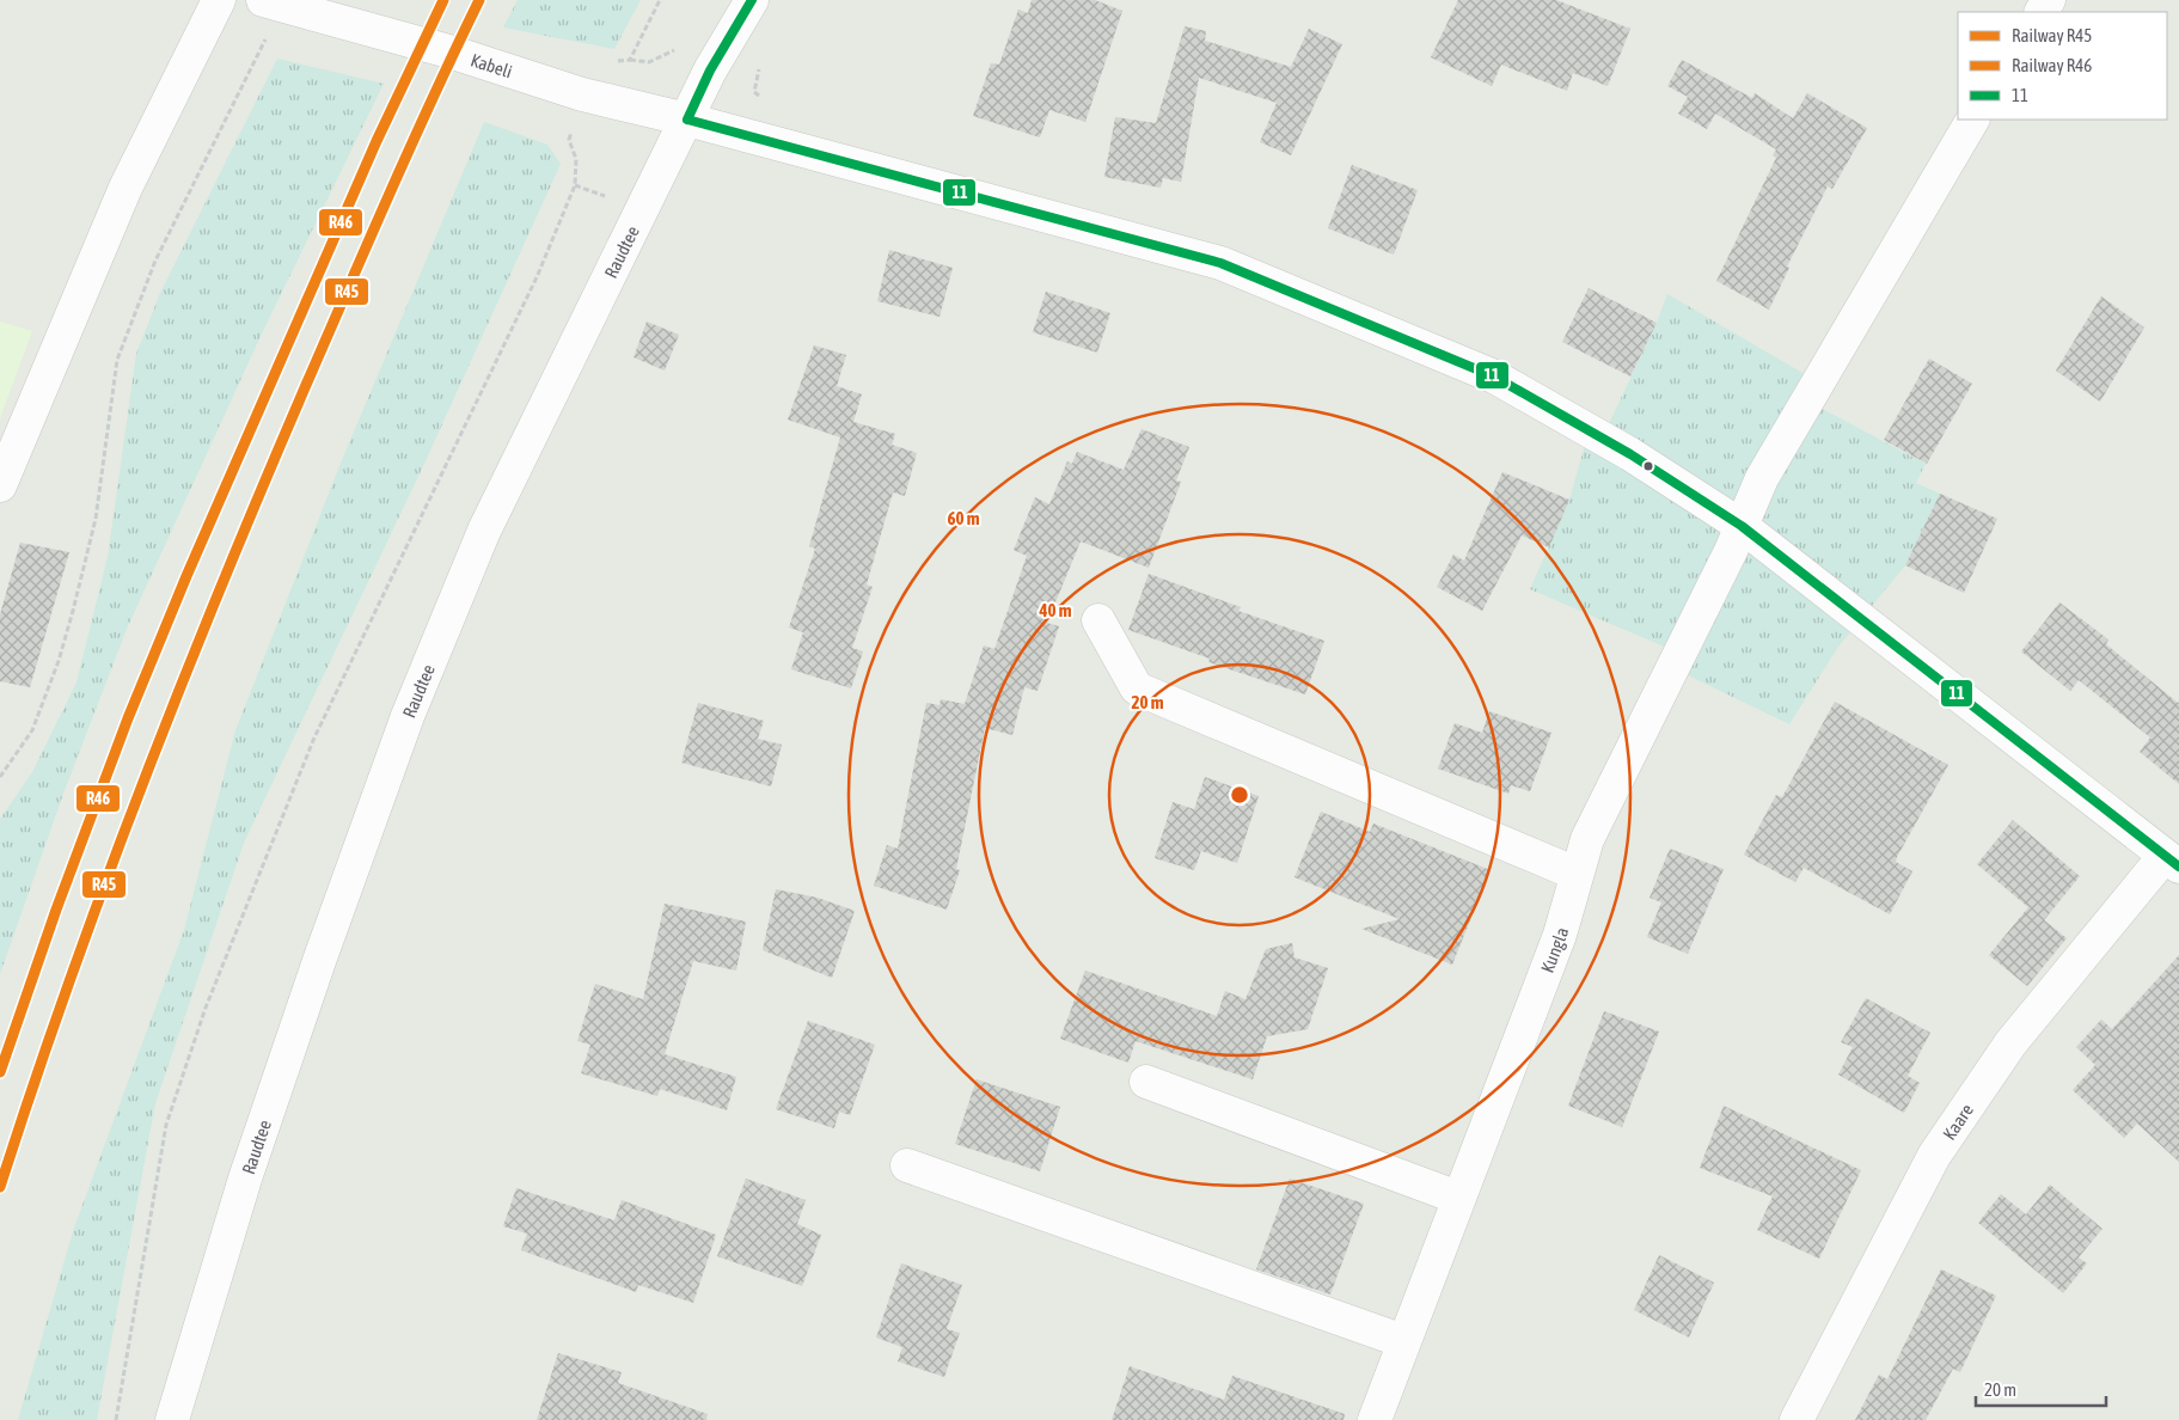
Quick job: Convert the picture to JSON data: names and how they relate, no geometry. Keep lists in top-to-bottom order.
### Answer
{
  "streets": {
    "street": [
      "Kabeli",
      "Raudtee",
      "Kungla",
      "Kaare"
    ]
  },
  "crossings": [
    ["Kabeli", "Raudtee"],
    ["Kabeli", "Kungla"],
    ["Kabeli", "Kaare"]
  ],
  "lines": ["rail line R45", "rail line R46", "transit line 11"],
  "legend": ["Railway R45", "Railway R46", "11"],
  "scale_bar": "20 m",
  "rings": ["60 m", "40 m", "20 m"]
}
